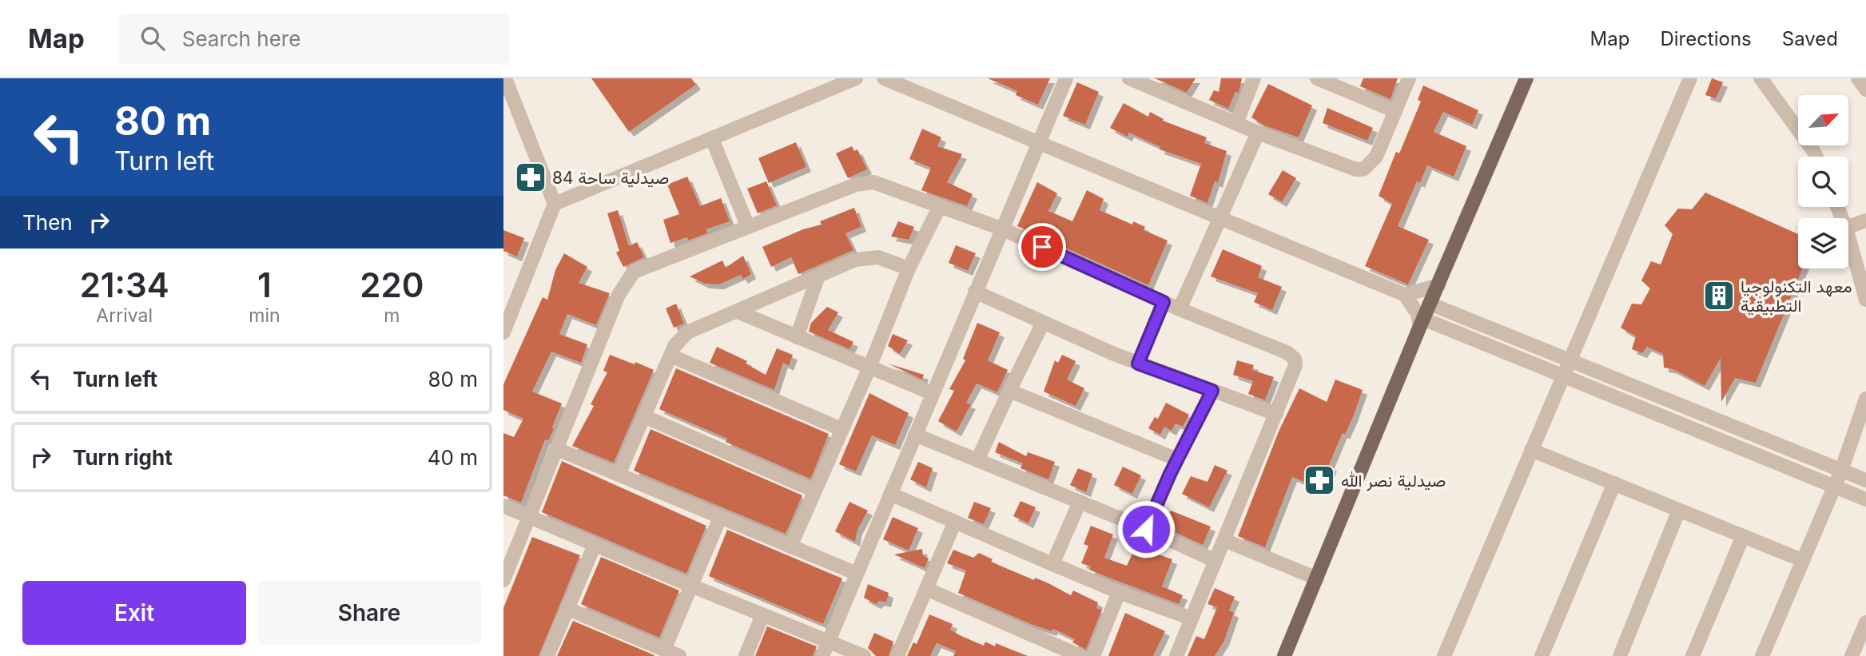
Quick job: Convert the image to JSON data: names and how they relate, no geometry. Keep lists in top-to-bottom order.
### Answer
{
  "places": {
    "pharmacy": ["صيدلية ساحة 84", "صيدلية نصر الله"],
    "building": ["معهد التكنولوجيا التطبيقية"]
  },
  "north": "top right",
  "page": {
    "header": "Map",
    "search": "Search here",
    "nav": ["Map", "Directions", "Saved"],
    "turn": ["80 m", "Turn left"],
    "then": "Then",
    "eta": [
      "21:34",
      "Arrival",
      "1",
      "min",
      "220",
      "m"
    ],
    "list": [
      {
        "name": "Turn left",
        "value": "80 m"
      },
      {
        "name": "Turn right",
        "value": "40 m"
      }
    ],
    "buttons": ["Exit", "Share"]
  }
}
